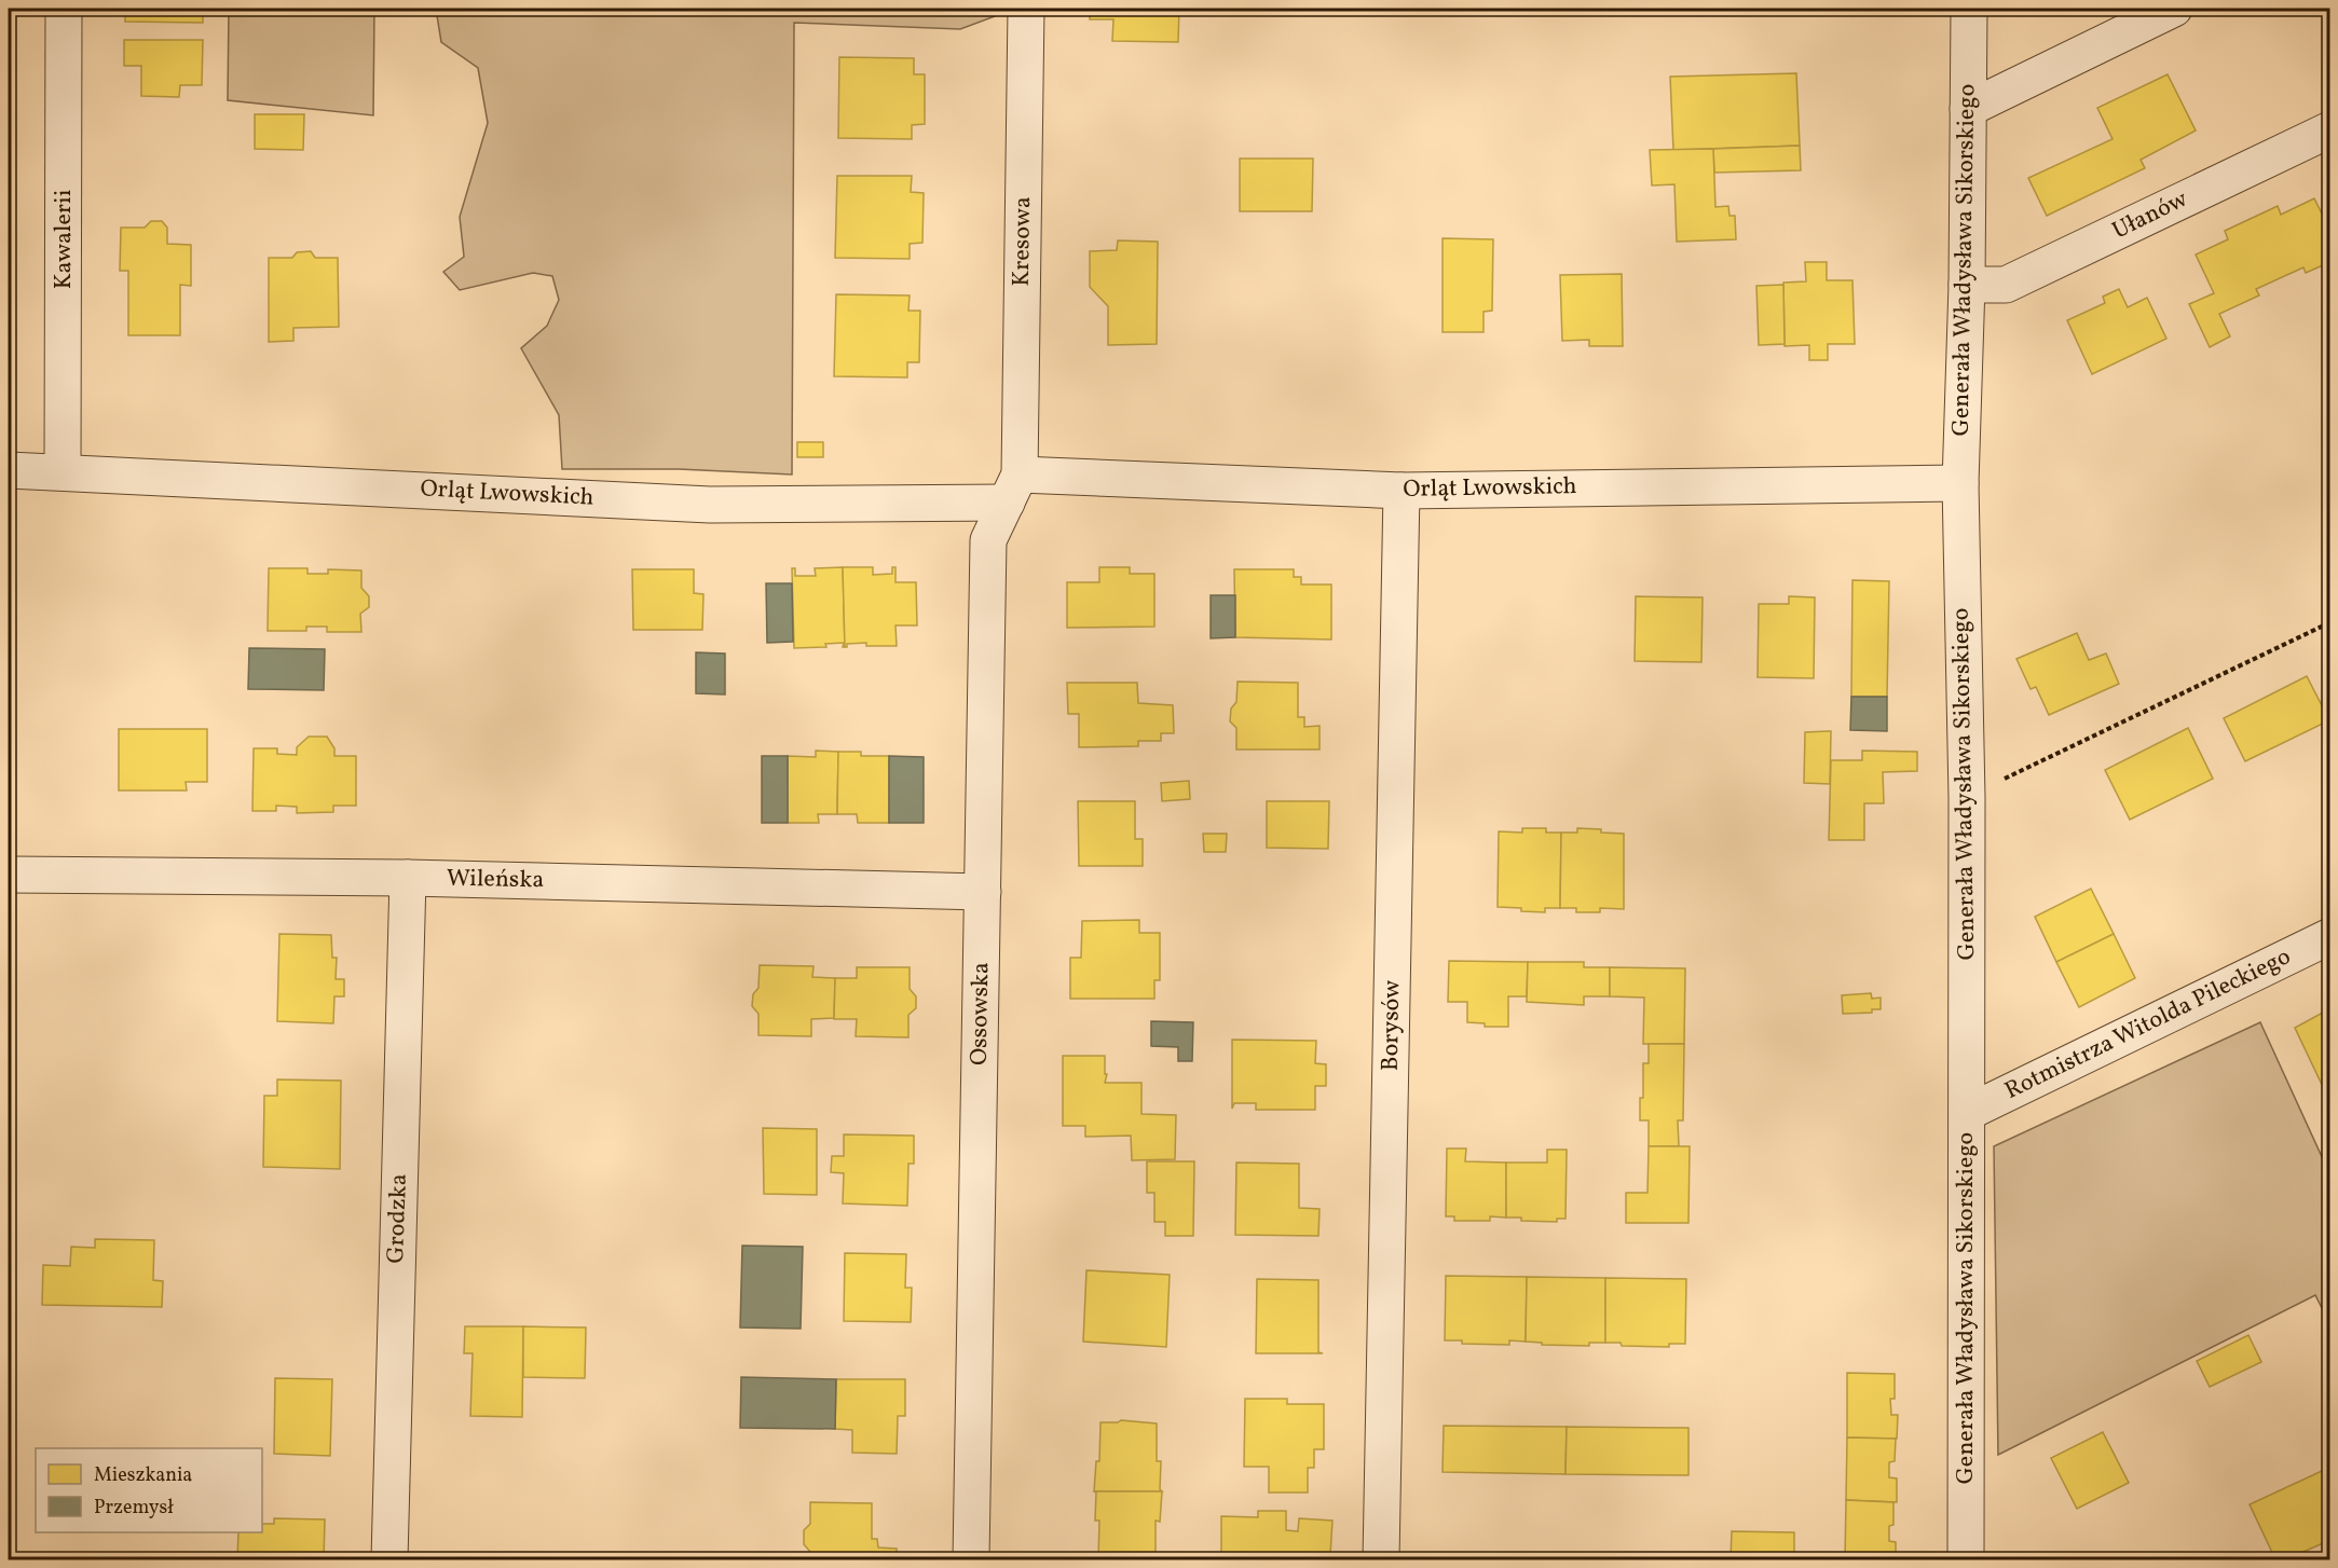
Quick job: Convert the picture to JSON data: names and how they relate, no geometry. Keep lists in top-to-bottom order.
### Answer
{
  "streets": {
    "street": [
      "Ułanów",
      "Kawalerii",
      "Kresowa",
      "Generała Władysława Sikorskiego",
      "Orląt Lwowskich",
      "Wileńska",
      "Ossowska",
      "Rotmistrza Witolda Pileckiego",
      "Borysów",
      "Grodzka"
    ]
  },
  "crossings": [
    ["Ułanów", "Generała Władysława Sikorskiego"],
    ["Kawalerii", "Orląt Lwowskich"],
    ["Kresowa", "Orląt Lwowskich"],
    ["Kresowa", "Ossowska"],
    ["Generała Władysława Sikorskiego", "Orląt Lwowskich"],
    ["Generała Władysława Sikorskiego", "Rotmistrza Witolda Pileckiego"],
    ["Orląt Lwowskich", "Ossowska"],
    ["Orląt Lwowskich", "Borysów"],
    ["Wileńska", "Ossowska"],
    ["Wileńska", "Grodzka"]
  ],
  "legend": ["Mieszkania", "Przemysł"]
}
